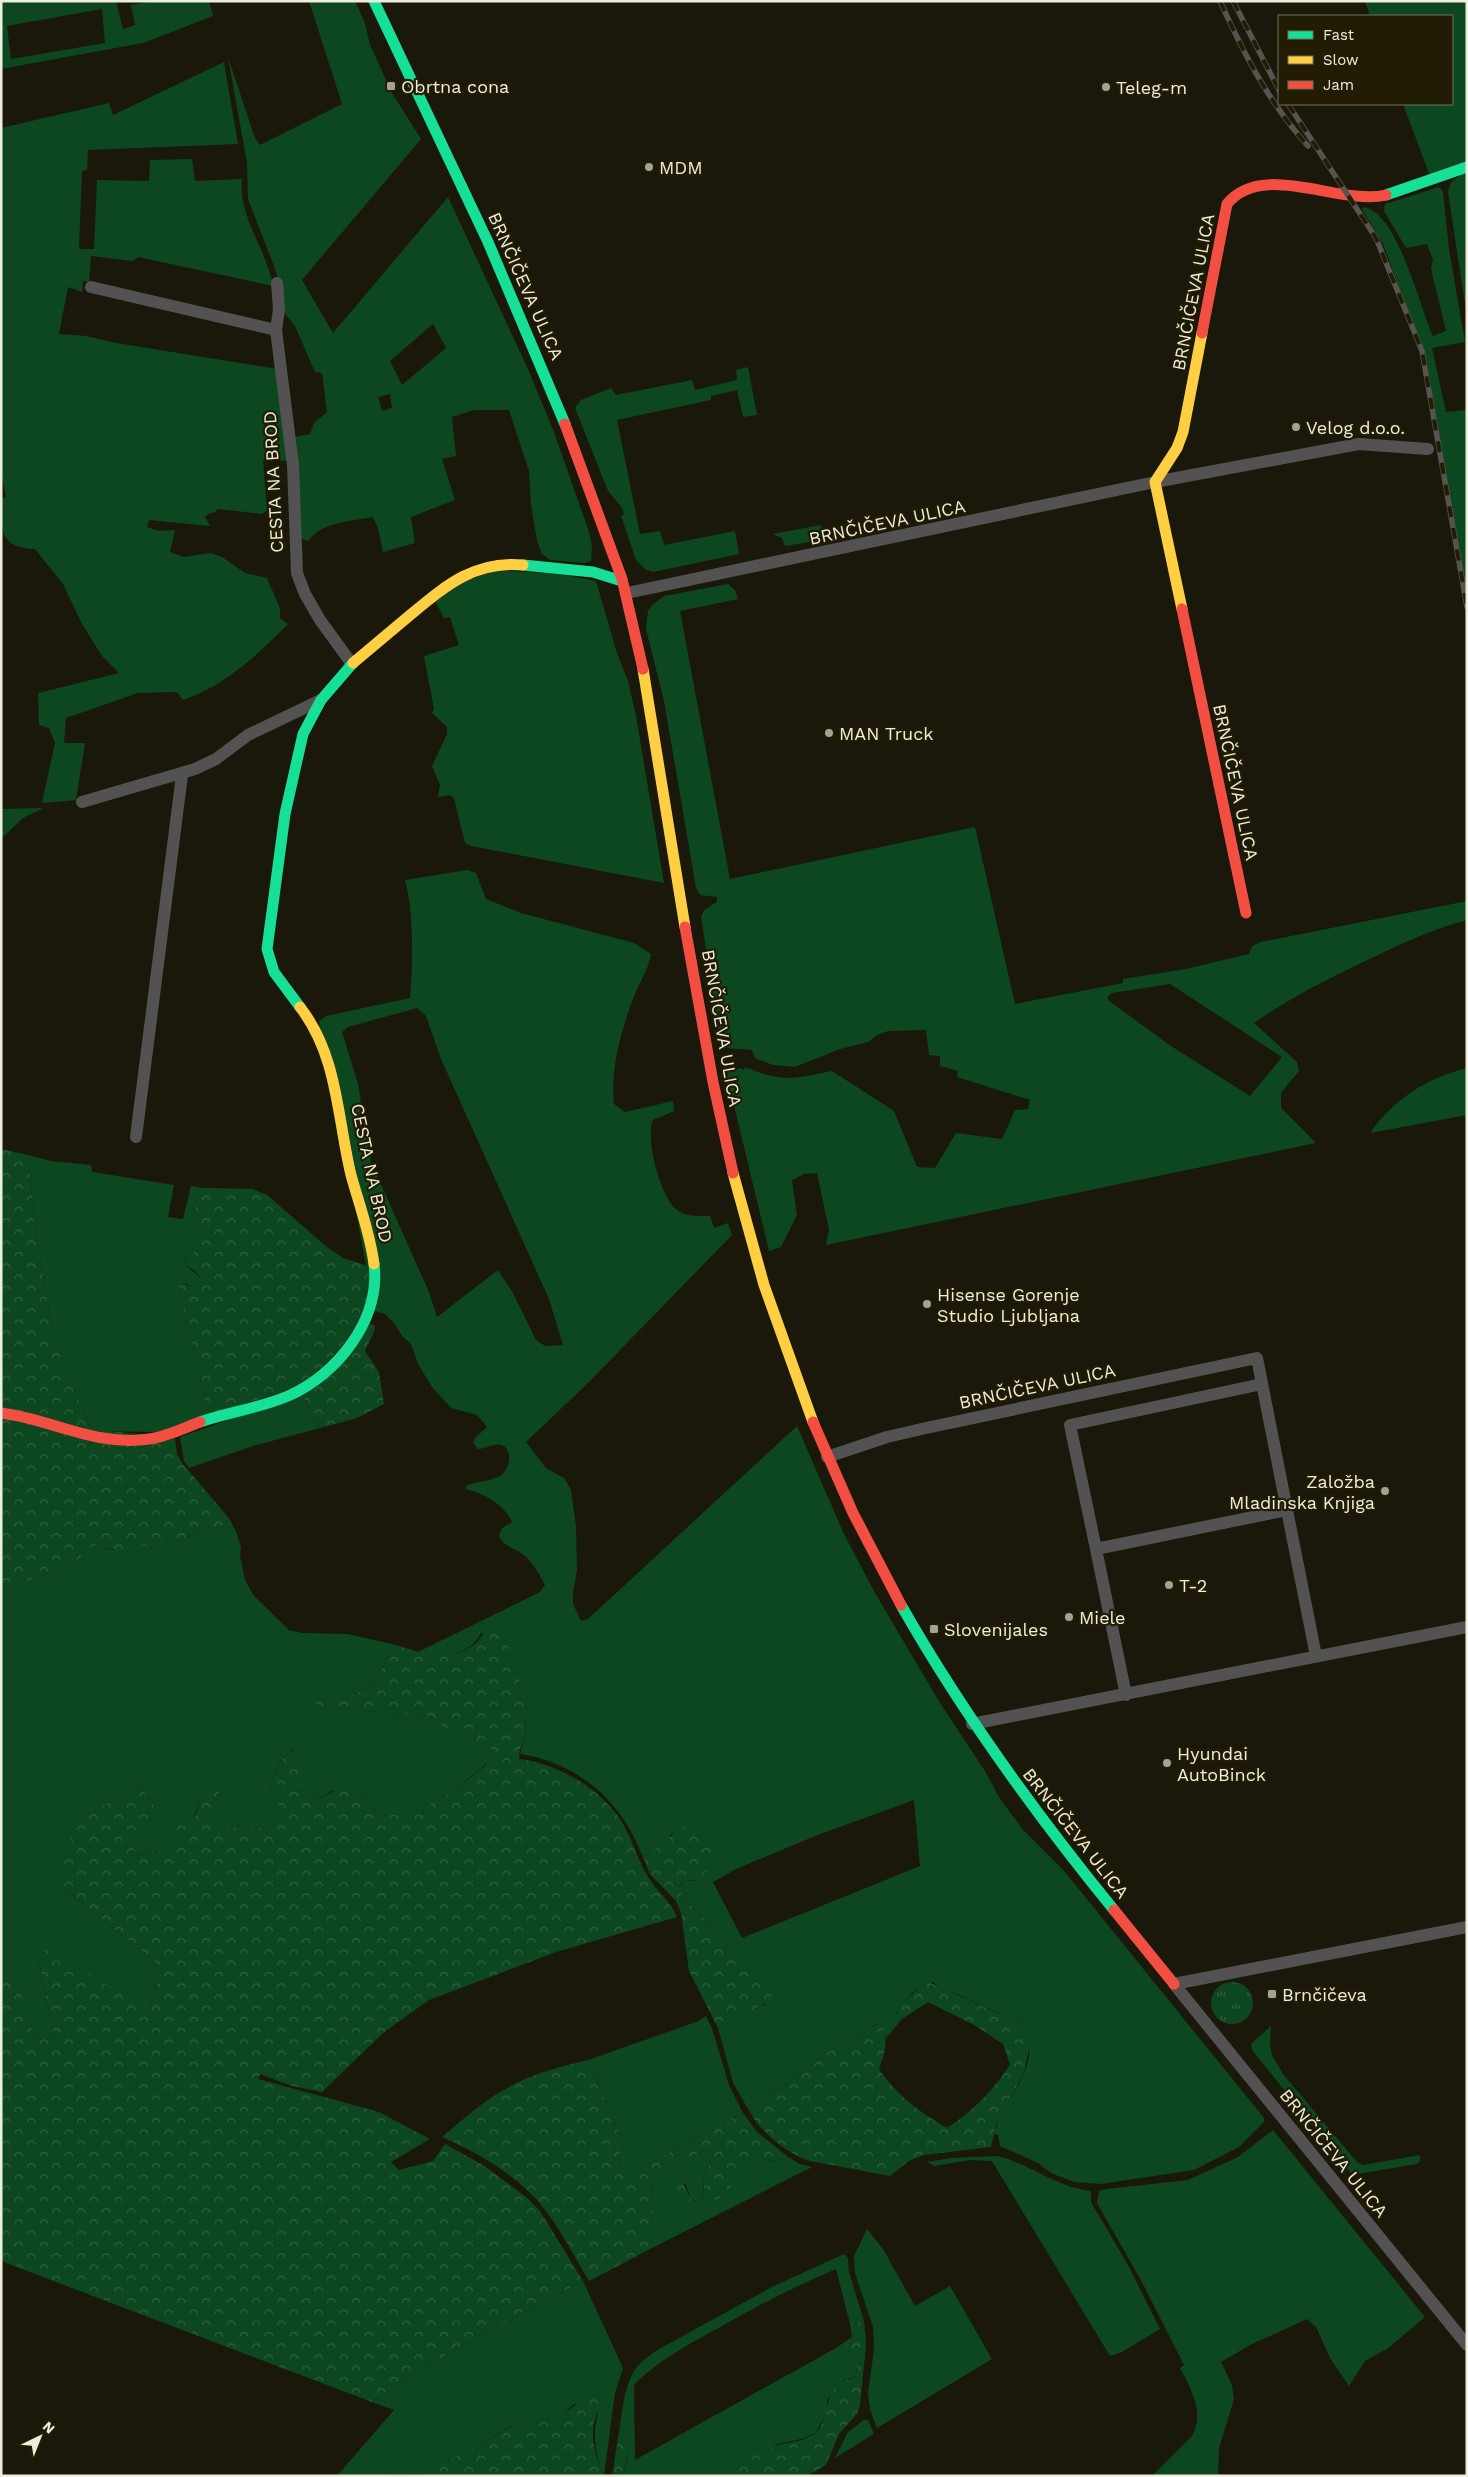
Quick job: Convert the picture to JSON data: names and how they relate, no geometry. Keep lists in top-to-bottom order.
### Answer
{
  "streets": {
    "street": ["BRNČIČEVA ULICA", "CESTA NA BROD"]
  },
  "crossings": [
    ["BRNČIČEVA ULICA", "CESTA NA BROD"]
  ],
  "places": {
    "transit": ["Obrtna cona", "Slovenijales", "Brnčičeva"],
    "other": [
      "Teleg-m",
      "MDM",
      "Velog d.o.o.",
      "MAN Truck",
      "Hisense Gorenje Studio Ljubljana",
      "Založba Mladinska Knjiga",
      "T-2",
      "Miele",
      "Hyundai AutoBinck"
    ]
  },
  "legend": ["Fast", "Slow", "Jam"],
  "north": "top right"
}
